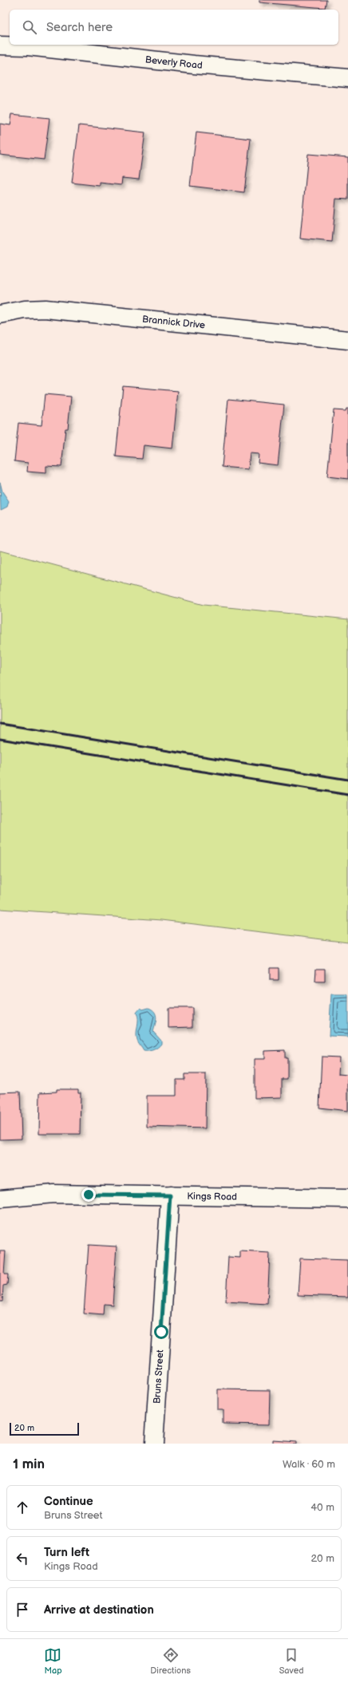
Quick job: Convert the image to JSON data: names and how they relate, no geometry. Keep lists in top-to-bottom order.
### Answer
{
  "streets": {
    "street": [
      "Beverly Road",
      "Brannick Drive",
      "Kings Road",
      "Bruns Street"
    ]
  },
  "crossings": [
    ["Kings Road", "Bruns Street"]
  ],
  "scale_bar": "20 m",
  "page": {
    "search": "Search here",
    "scale": "20 m",
    "heading": ["1 min", "Walk · 60 m"],
    "list": [
      ["Continue", "Bruns Street", "40 m"],
      ["Turn left", "Kings Road", "20 m"],
      "Arrive at destination"
    ],
    "nav": ["Map", "Directions", "Saved"]
  }
}
